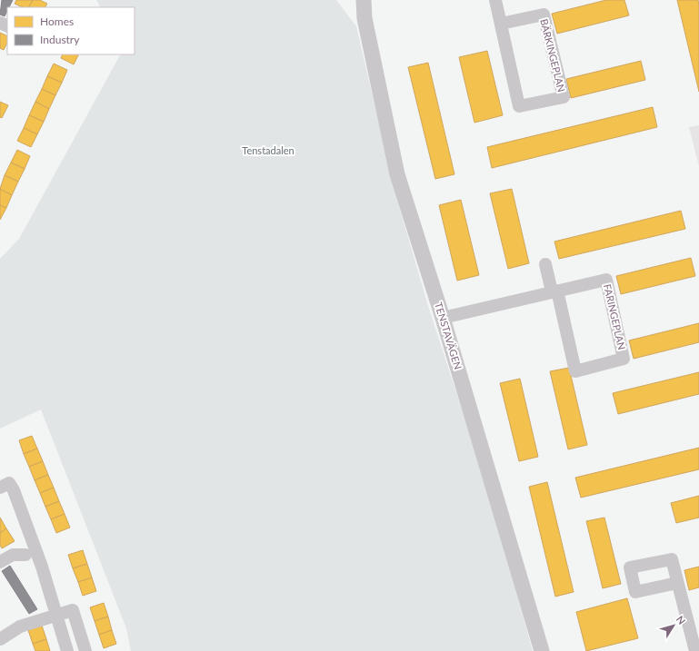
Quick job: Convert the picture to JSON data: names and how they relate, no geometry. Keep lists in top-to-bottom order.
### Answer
{
  "streets": {
    "street": ["BÄRKINGEPLAN", "FARINGEPLAN", "TENSTAVÄGEN"]
  },
  "crossings": [
    ["FARINGEPLAN", "TENSTAVÄGEN"]
  ],
  "parks": ["Tenstadalen"],
  "legend": ["Homes", "Industry"],
  "north": "top right"
}
